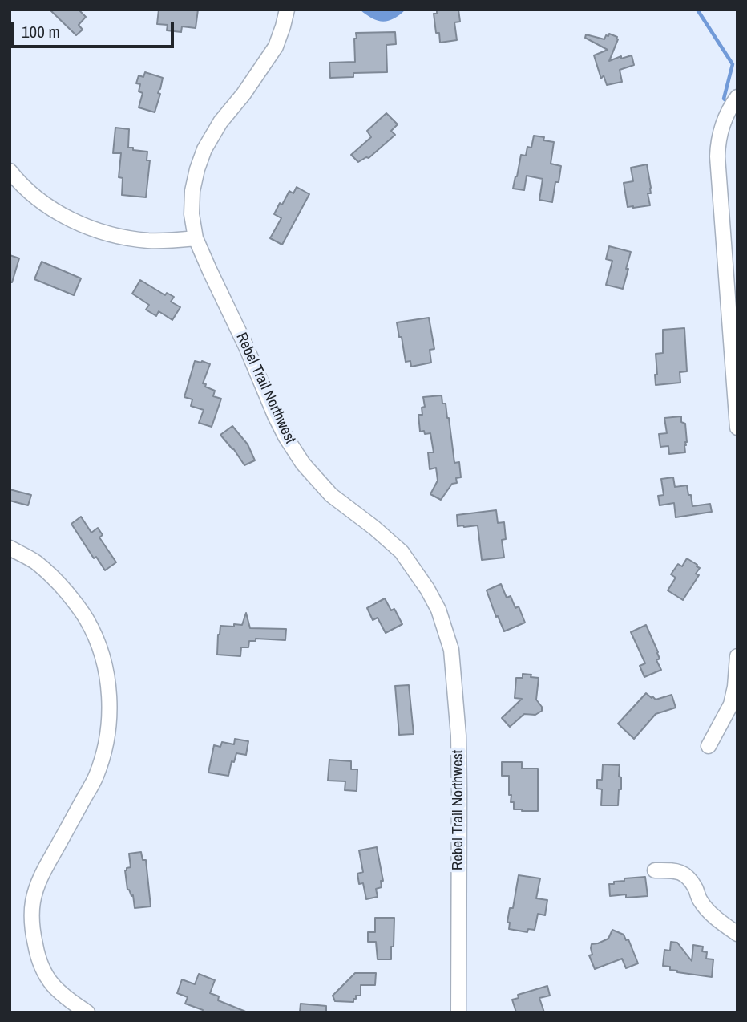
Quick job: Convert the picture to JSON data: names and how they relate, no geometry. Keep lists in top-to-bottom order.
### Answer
{
  "streets": {
    "street": ["Rebel Trail Northwest"]
  },
  "scale_bar": "100 m"
}
